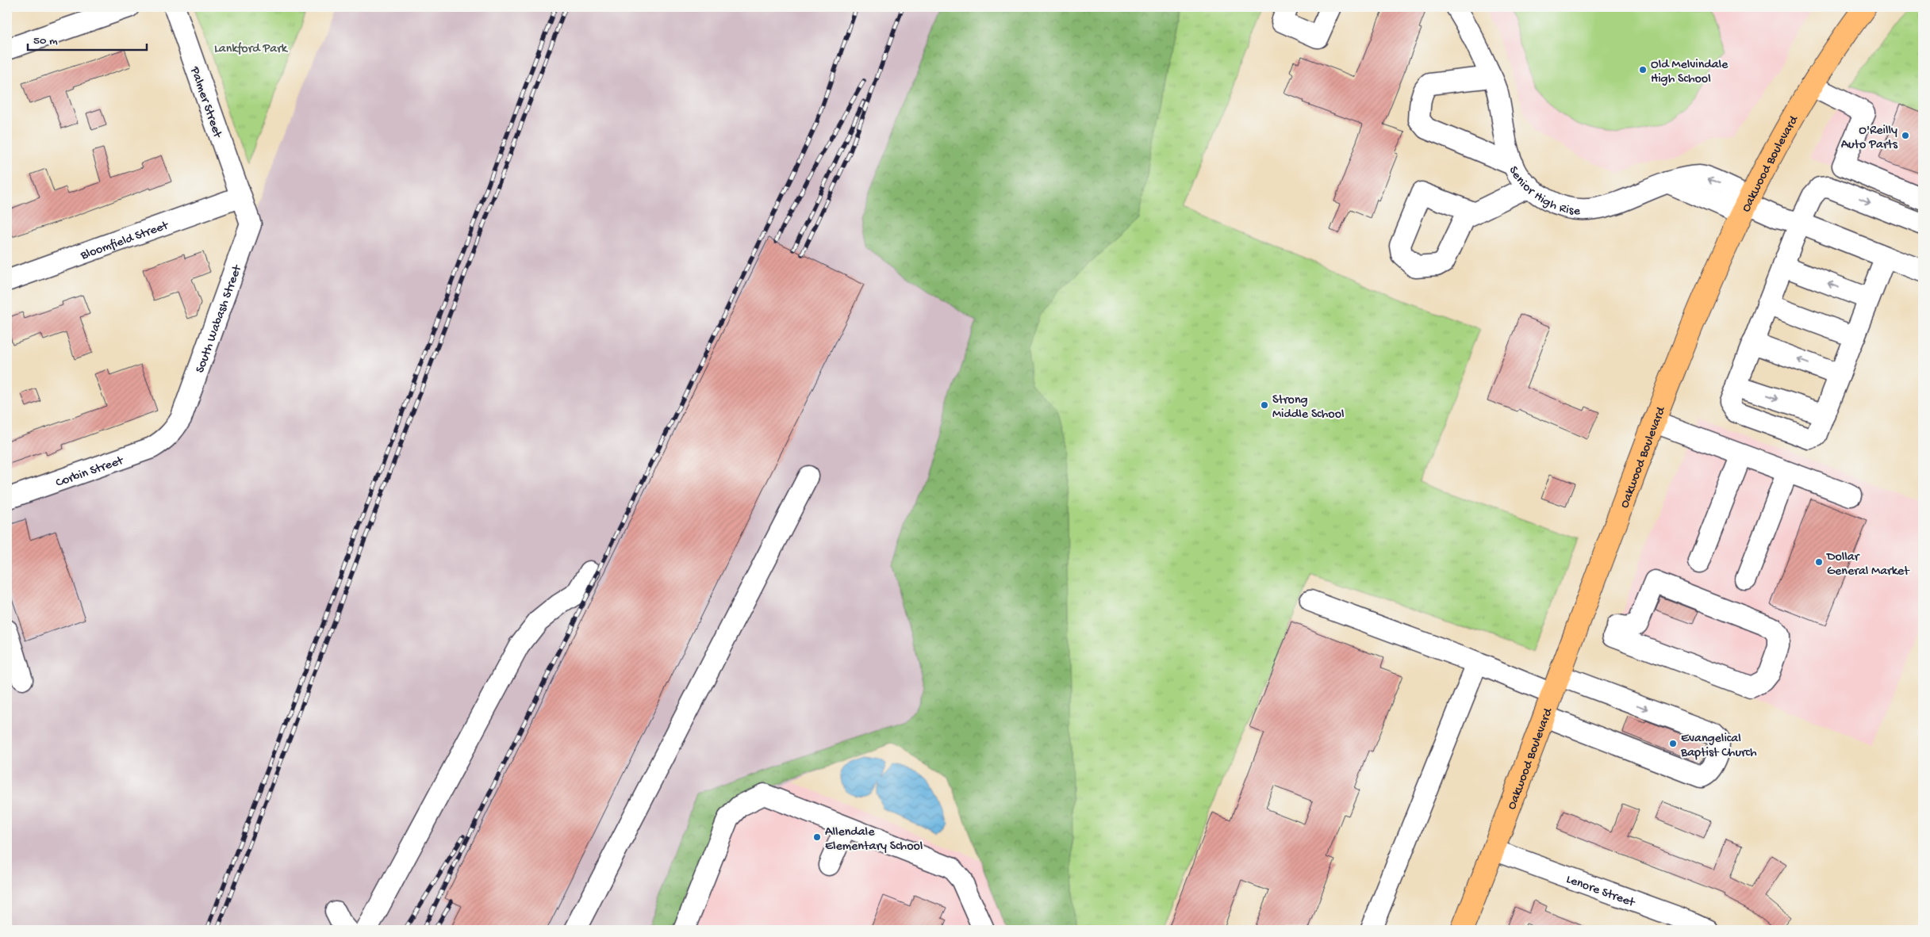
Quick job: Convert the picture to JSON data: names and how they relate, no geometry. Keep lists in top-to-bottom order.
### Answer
{
  "streets": {
    "main road": ["Oakwood Boulevard"],
    "street": [
      "Palmer Street",
      "Senior High Rise",
      "Bloomfield Street",
      "South Wabash Street",
      "Corbin Street",
      "Lenore Street"
    ]
  },
  "crossings": [
    ["Palmer Street", "Bloomfield Street"],
    ["Palmer Street", "South Wabash Street"],
    ["Oakwood Boulevard", "Senior High Rise"],
    ["Oakwood Boulevard", "Lenore Street"],
    ["Bloomfield Street", "South Wabash Street"],
    ["South Wabash Street", "Corbin Street"]
  ],
  "parks": ["Lankford Park"],
  "places": [
    "Old Melvindale High School",
    "O'Reilly Auto Parts",
    "Strong Middle School",
    "Dollar General Market",
    "Evangelical Baptist Church",
    "Allendale Elementary School"
  ],
  "scale_bar": "50 m"
}
